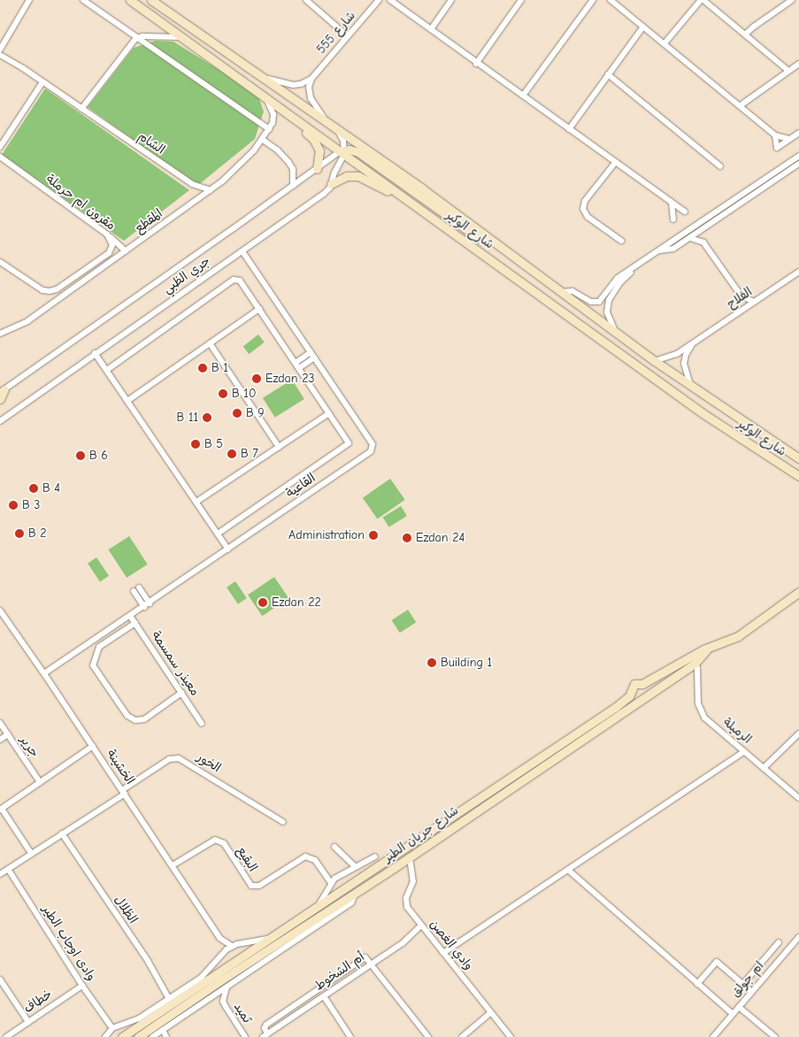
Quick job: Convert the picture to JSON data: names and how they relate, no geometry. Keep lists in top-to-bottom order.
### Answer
{
  "streets": {
    "main road": ["شارع الوكير", "جري الظبي", "شارع جريان الطير"],
    "street": [
      "شارع 555",
      "الشام",
      "مقرون ام حرملة",
      "المقطع",
      "الفلاح",
      "القاعية",
      "معيذر سمسمة",
      "الرميلة",
      "جرير",
      "الخور",
      "الخشينة",
      "البقيع",
      "الظلال",
      "وادى اوجاب الطير",
      "وادي الغصن",
      "أم الشخوط",
      "ام جولق",
      "خطاف",
      "ثميد"
    ]
  },
  "crossings": [
    ["الشام", "المقطع"],
    ["المقطع", "شارع الوكير"],
    ["شارع الوكير", "جري الظبي"],
    ["شارع الوكير", "الفلاح"],
    ["جري الظبي", "القاعية"],
    ["القاعية", "معيذر سمسمة"],
    ["القاعية", "الخشينة"],
    ["الرميلة", "شارع جريان الطير"],
    ["الخور", "الخشينة"],
    ["الخور", "الظلال"],
    ["الخور", "وادى اوجاب الطير"],
    ["الخشينة", "شارع جريان الطير"],
    ["الخشينة", "البقيع"],
    ["شارع جريان الطير", "الظلال"],
    ["شارع جريان الطير", "وادى اوجاب الطير"],
    ["شارع جريان الطير", "وادي الغصن"],
    ["وادى اوجاب الطير", "خطاف"],
    ["وادي الغصن", "أم الشخوط"]
  ],
  "places": [
    "B 1",
    "Ezdan 23",
    "B 10",
    "B 9",
    "B 11",
    "B 5",
    "B 7",
    "B 6",
    "B 4",
    "B 3",
    "B 2",
    "Administration",
    "Ezdan 24",
    "Ezdan 22",
    "Building 1"
  ]
}
